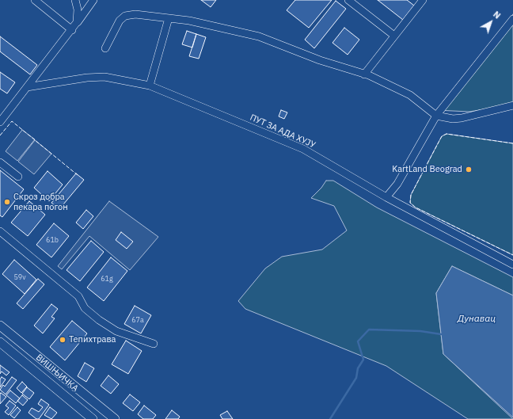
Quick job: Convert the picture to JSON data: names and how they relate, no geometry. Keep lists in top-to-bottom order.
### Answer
{
  "streets": {
    "main road": ["ВИШЊИЧКА"],
    "lane": ["ПУТ ЗА АДА ХУЈУ"]
  },
  "water": ["Дунавац"],
  "places": ["KartLand Beograd", "Скроз добра пекара погон", "Тепихтрава"],
  "house_numbers": [
    "61b",
    "59v",
    "61g",
    "67a"
  ],
  "north": "top right"
}
